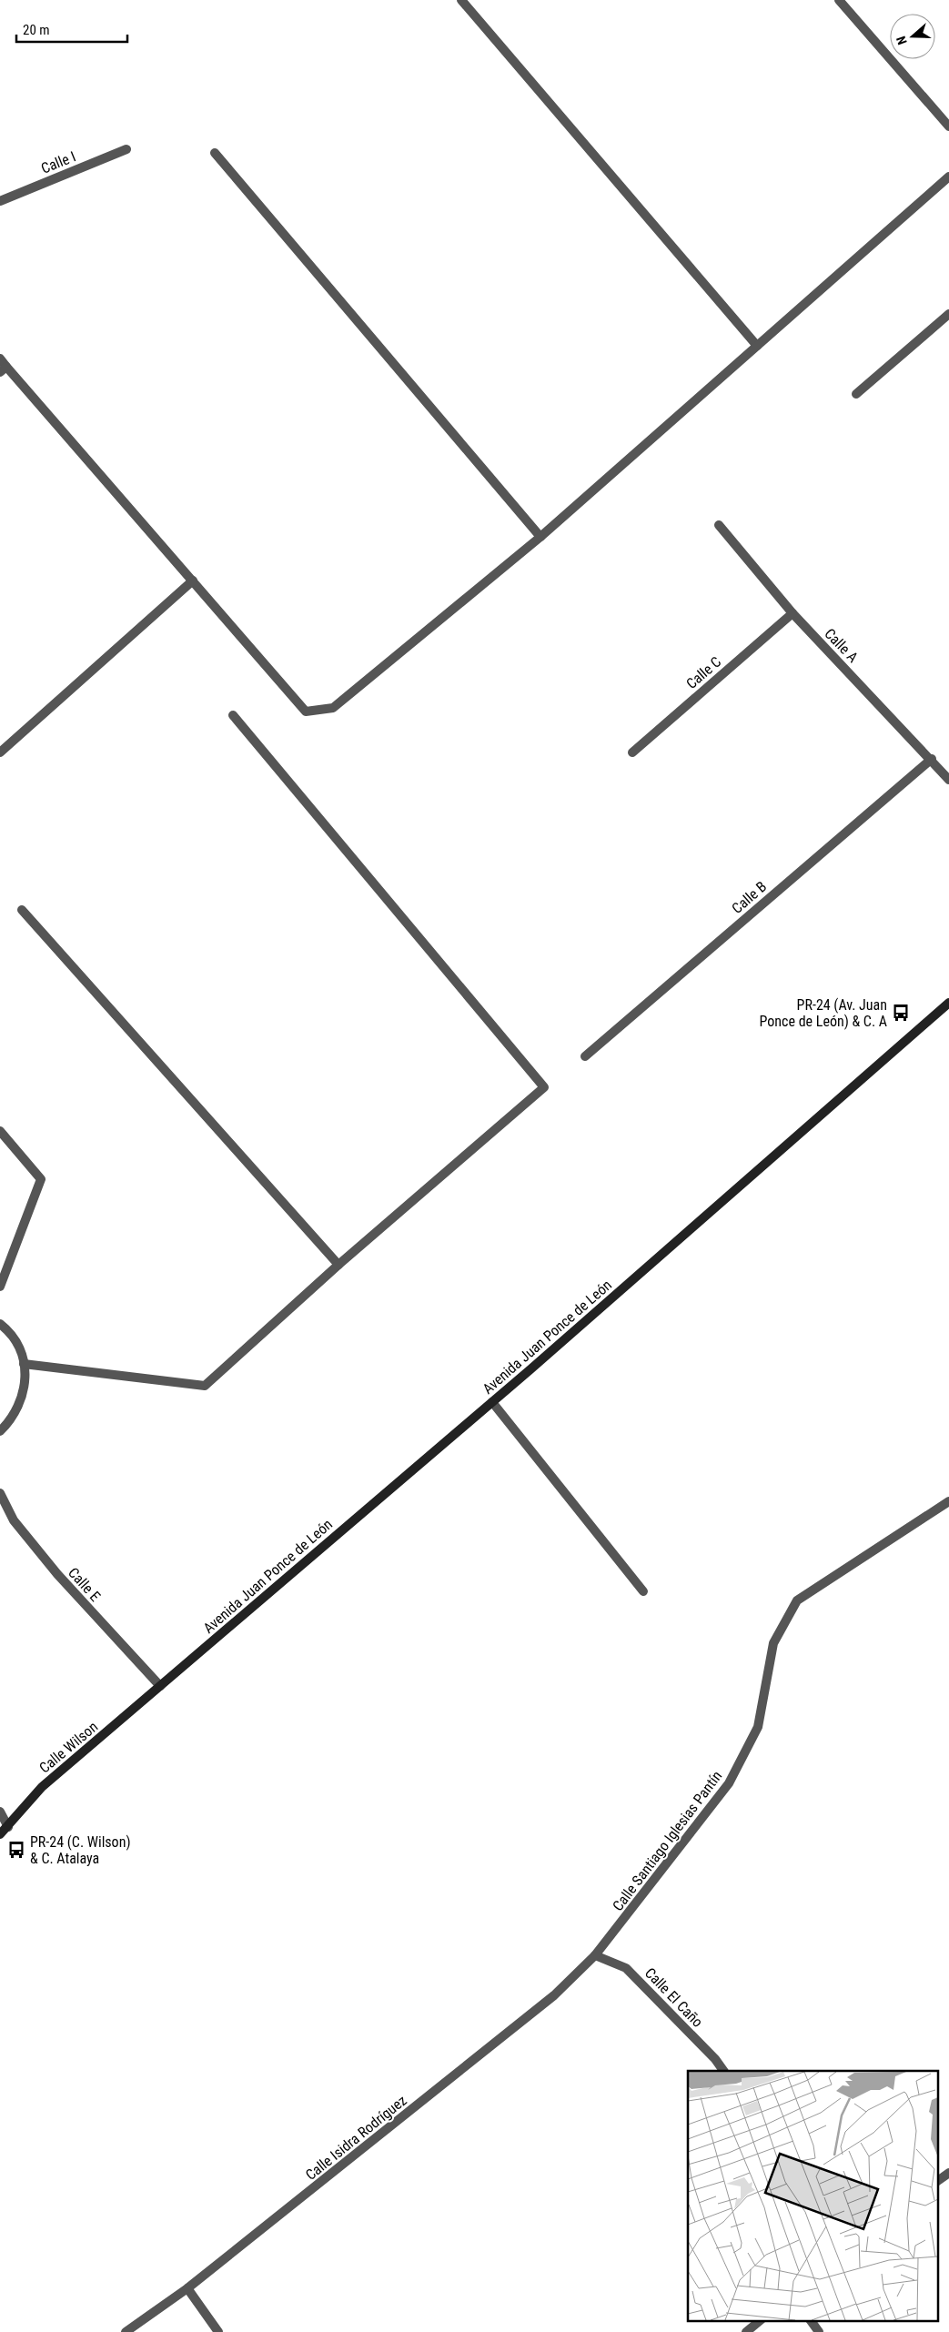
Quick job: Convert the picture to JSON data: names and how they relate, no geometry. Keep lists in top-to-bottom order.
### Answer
{
  "streets": {
    "main road": ["Avenida Juan Ponce de León", "Calle Wilson"],
    "street": [
      "Calle I",
      "Calle A",
      "Calle C",
      "Calle B",
      "Calle E",
      "Calle Santiago Iglesias Pantín",
      "Calle El Caño",
      "Calle Isidra Rodríguez"
    ]
  },
  "crossings": [
    ["Calle A", "Calle C"],
    ["Calle A", "Calle B"],
    ["Avenida Juan Ponce de León", "Calle E"],
    ["Avenida Juan Ponce de León", "Calle Wilson"],
    ["Calle E", "Calle Wilson"],
    ["Calle Santiago Iglesias Pantín", "Calle El Caño"],
    ["Calle Santiago Iglesias Pantín", "Calle Isidra Rodríguez"],
    ["Calle El Caño", "Calle Isidra Rodríguez"]
  ],
  "places": {
    "bus stop": ["PR-24 (Av. Juan Ponce de León) & C. A", "PR-24 (C. Wilson) & C. Atalaya"]
  },
  "scale_bar": "20 m",
  "north": "left"
}
